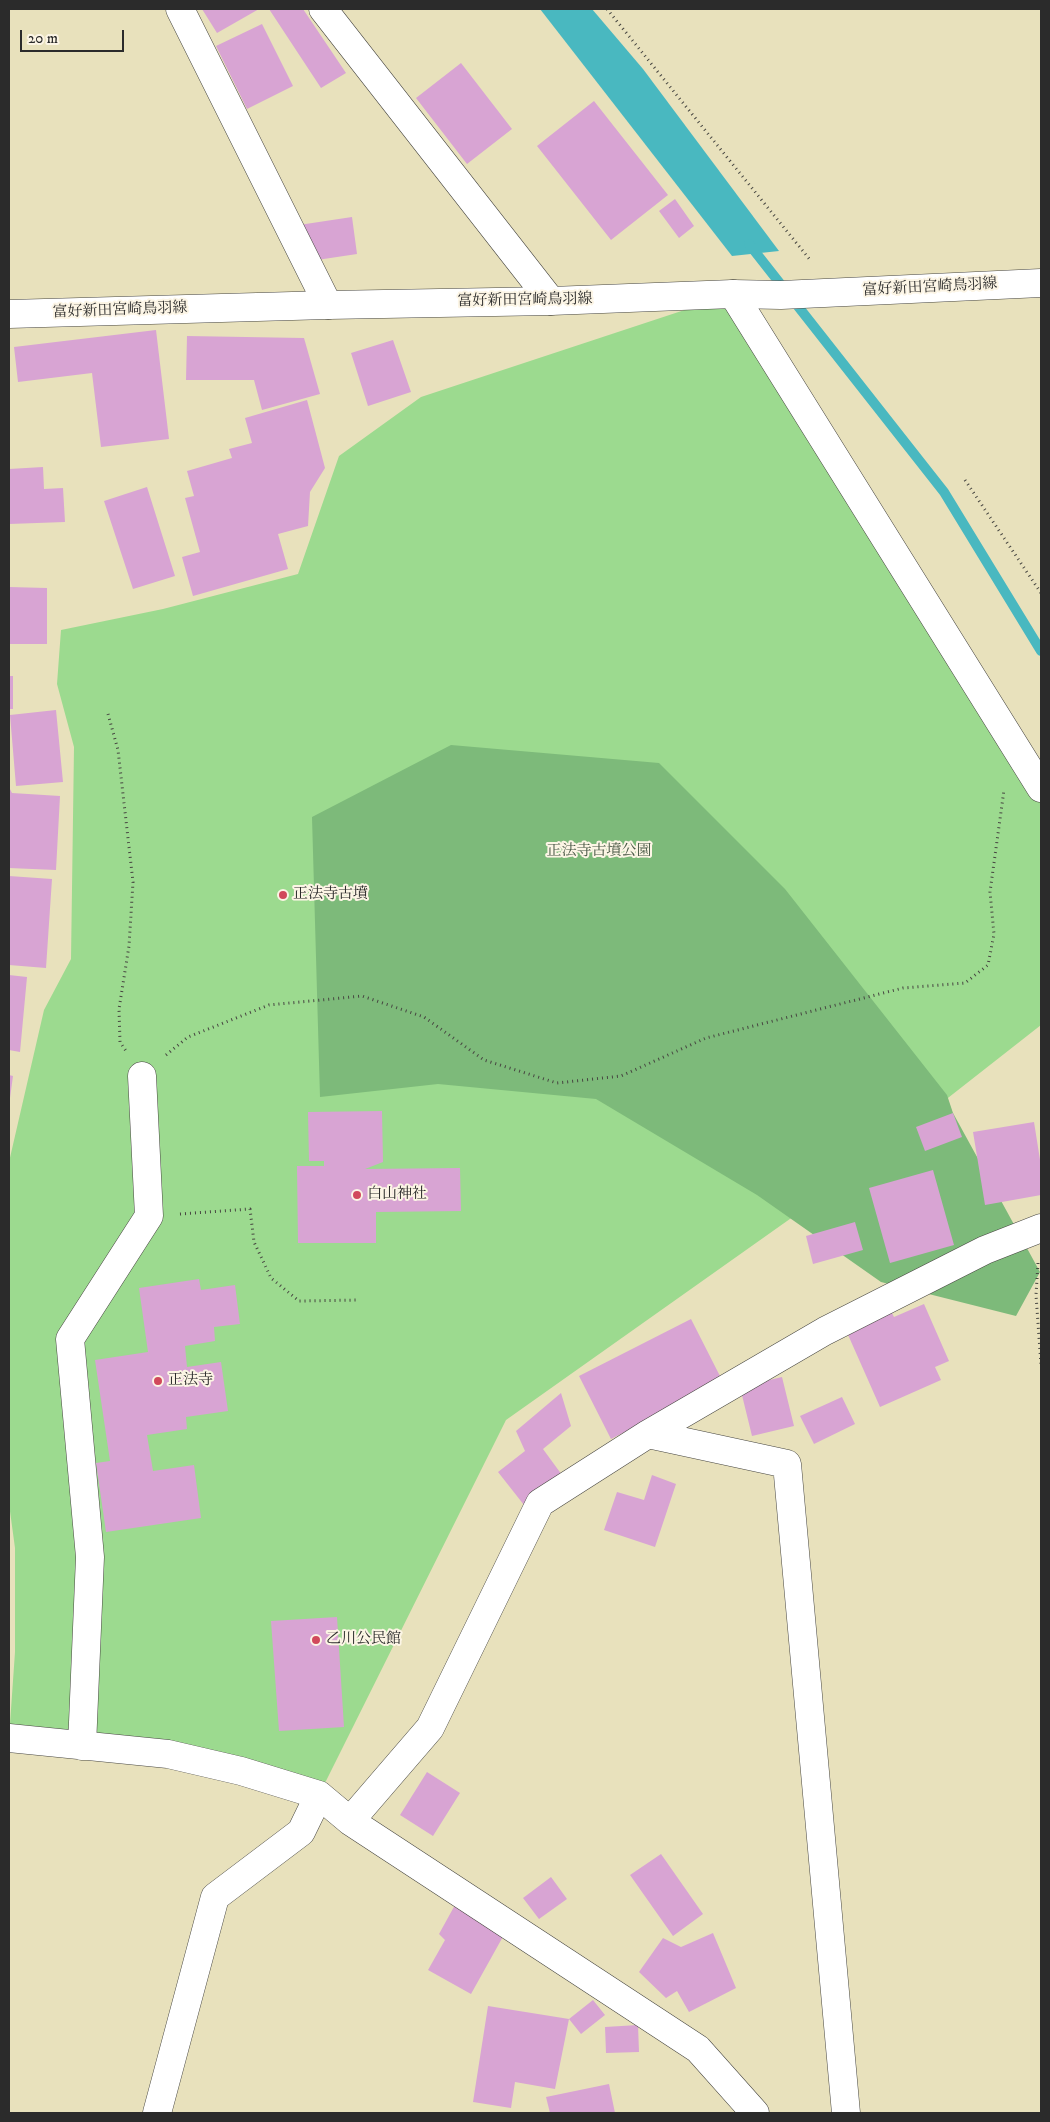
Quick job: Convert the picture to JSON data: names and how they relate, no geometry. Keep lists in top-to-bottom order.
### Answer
{
  "streets": {
    "street": ["富好新田宮崎鳥羽線"]
  },
  "parks": ["正法寺古墳公園"],
  "places": [
    "正法寺古墳",
    "白山神社",
    "正法寺",
    "乙川公民館"
  ],
  "scale_bar": "20 m"
}
